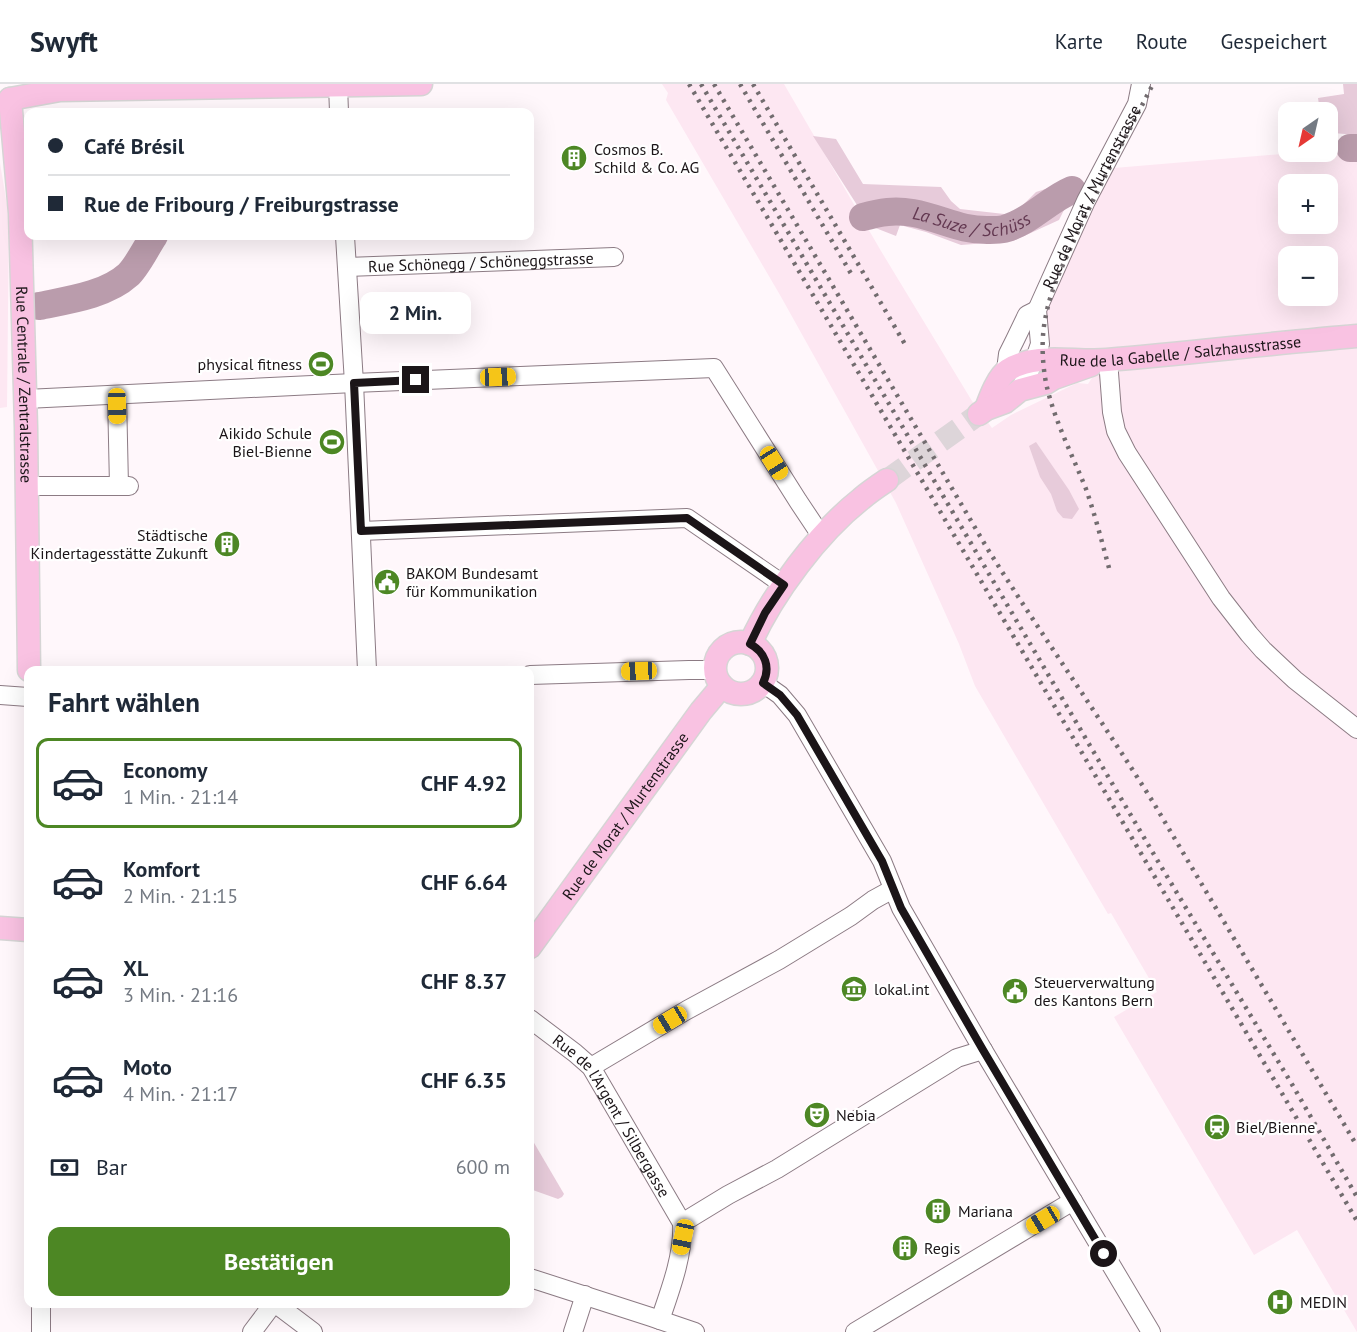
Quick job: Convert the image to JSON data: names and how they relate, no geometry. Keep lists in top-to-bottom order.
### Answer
{
  "streets": {
    "main road": ["Rue de Morat / Murtenstrasse", "Rue de la Gabelle / Salzhausstrasse", "Rue Centrale / Zentralstrasse"],
    "street": ["Rue Schönegg / Schöneggstrasse", "Rue de l'Argent / Silbergasse"]
  },
  "crossings": [
    ["Rue de Morat / Murtenstrasse", "Rue de la Gabelle / Salzhausstrasse"]
  ],
  "water": ["La Suze / Schüss"],
  "places": {
    "building": [
      "Cosmos B. Schild & Co. AG",
      "Städtische Kindertagesstätte Zukunft",
      "Mariana",
      "Regis"
    ],
    "sports": ["physical fitness", "Aikido Schule Biel-Bienne"],
    "public building": ["BAKOM Bundesamt für Kommunikation", "Steuerverwaltung des Kantons Bern"],
    "museum": ["lokal.int"],
    "theatre": ["Nebia"],
    "station": ["Biel/Bienne"],
    "hospital": ["MEDIN"]
  },
  "north": "bottom left",
  "page": {
    "header": "Swyft",
    "nav": ["Karte", "Route", "Gespeichert"],
    "map_buttons": ["+", "−"],
    "banner": ["Café Brésil", "Rue de Fribourg / Freiburgstrasse"],
    "bubble": "2 Min.",
    "heading": "Fahrt wählen",
    "list": [
      {
        "name": "Economy",
        "note": "1 Min. · 21:14",
        "value": "CHF 4.92"
      },
      {
        "name": "Komfort",
        "note": "2 Min. · 21:15",
        "value": "CHF 6.64"
      },
      {
        "name": "XL",
        "note": "3 Min. · 21:16",
        "value": "CHF 8.37"
      },
      {
        "name": "Moto",
        "note": "4 Min. · 21:17",
        "value": "CHF 6.35"
      }
    ],
    "pay": ["Bar", "600 m"],
    "buttons": "Bestätigen"
  }
}
